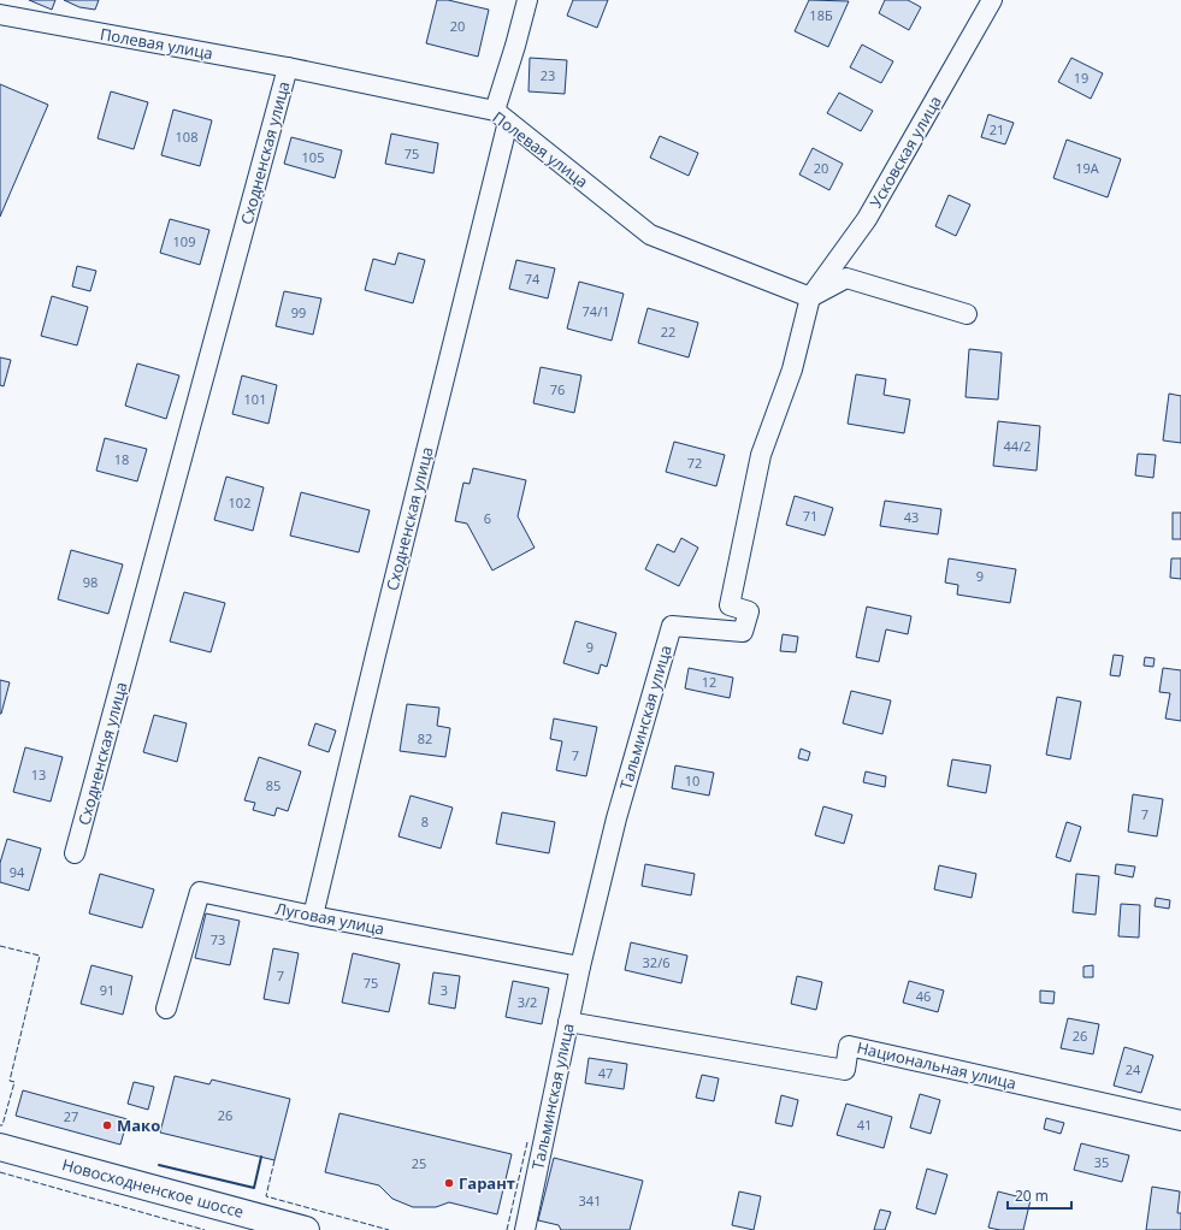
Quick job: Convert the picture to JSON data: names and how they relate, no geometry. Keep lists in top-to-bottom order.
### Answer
{
  "streets": {
    "main road": ["Новосходненское шоссе"],
    "street": [
      "Полевая улица",
      "Усковская улица",
      "Сходненская улица",
      "Тальминская улица",
      "Луговая улица",
      "Национальная улица"
    ]
  },
  "crossings": [
    ["Полевая улица", "Усковская улица"],
    ["Полевая улица", "Сходненская улица"],
    ["Полевая улица", "Тальминская улица"],
    ["Усковская улица", "Тальминская улица"],
    ["Сходненская улица", "Луговая улица"],
    ["Тальминская улица", "Луговая улица"],
    ["Тальминская улица", "Национальная улица"]
  ],
  "places": ["Мако", "Гарант"],
  "house_numbers": [
    "18Б",
    "20",
    "23",
    "19",
    "21",
    "108",
    "75",
    "105",
    "20",
    "19А",
    "109",
    "74",
    "74/1",
    "99",
    "22",
    "76",
    "101",
    "44/2",
    "18",
    "72",
    "102",
    "71",
    "43",
    "6",
    "9",
    "98",
    "9",
    "12",
    "82",
    "7",
    "13",
    "10",
    "85",
    "7",
    "8",
    "94",
    "73",
    "32/6",
    "7",
    "75",
    "91",
    "3",
    "46",
    "3/2",
    "26",
    "24",
    "47",
    "26",
    "27",
    "41",
    "35",
    "25",
    "341"
  ],
  "scale_bar": "20 m"
}
